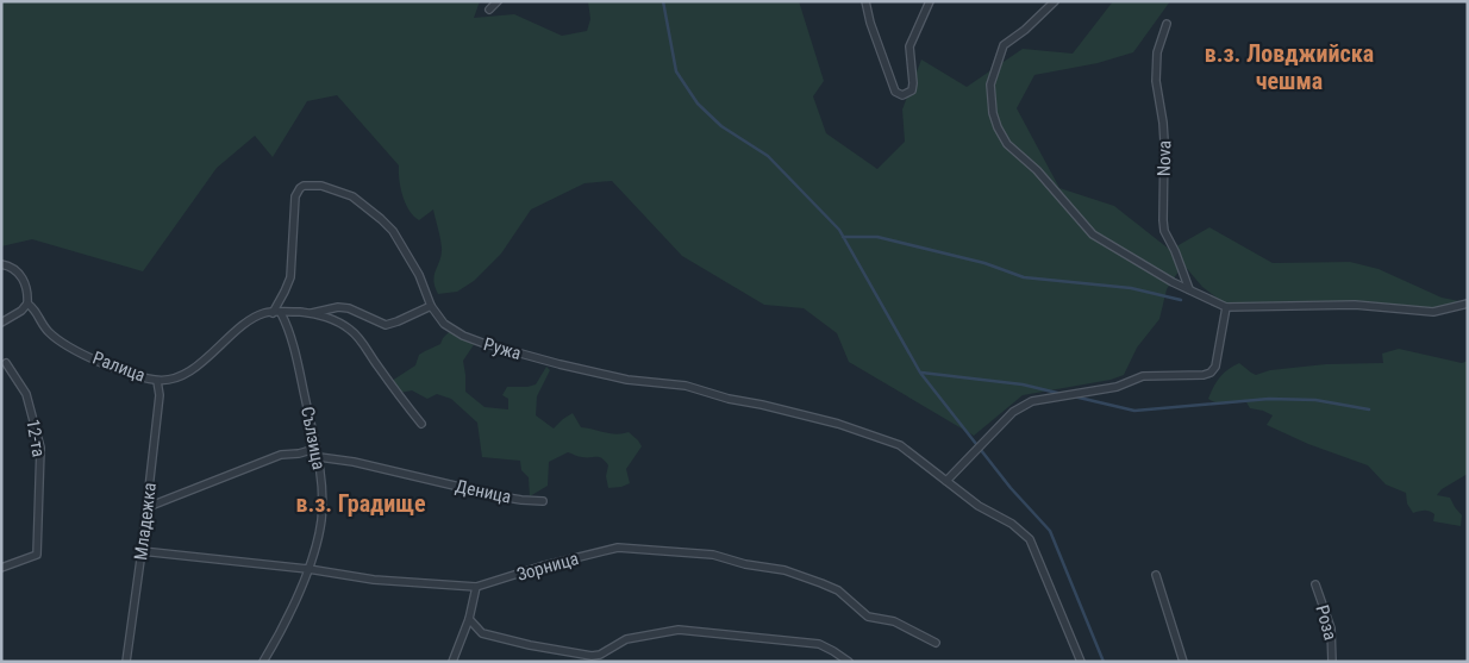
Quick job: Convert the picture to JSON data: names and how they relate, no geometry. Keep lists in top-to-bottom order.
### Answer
{
  "streets": {
    "street": [
      "Nova",
      "Ружа",
      "Ралица",
      "12-та",
      "Сълзица",
      "Деница",
      "Младежка",
      "Зорница",
      "Роза"
    ]
  },
  "crossings": [
    ["Ружа", "Ралица"],
    ["Ралица", "Младежка"],
    ["Сълзица", "Деница"],
    ["Сълзица", "Зорница"],
    ["Младежка", "Зорница"]
  ],
  "districts": ["в.з. Ловджийска чешма", "в.з. Градище"]
}
